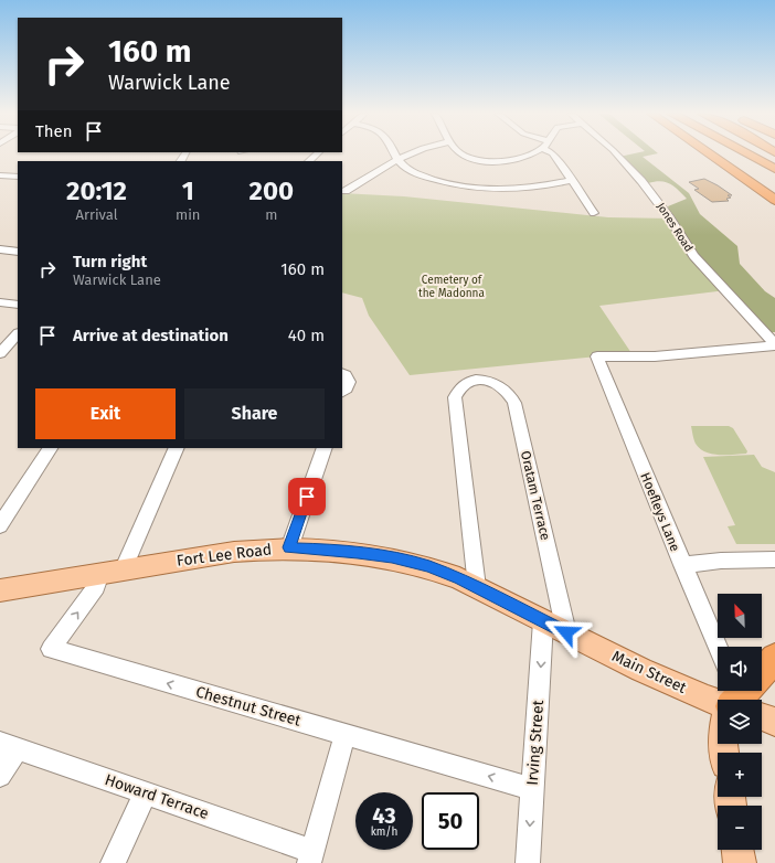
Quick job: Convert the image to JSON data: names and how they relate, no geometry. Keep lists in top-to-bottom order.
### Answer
{
  "streets": {
    "main road": ["Fort Lee Road", "Main Street"],
    "street": [
      "Jones Road",
      "Oratam Terrace",
      "Hoefleys Lane",
      "Chestnut Street",
      "Irving Street",
      "Howard Terrace"
    ]
  },
  "crossings": [
    ["Jones Road", "Hoefleys Lane"],
    ["Oratam Terrace", "Fort Lee Road"],
    ["Oratam Terrace", "Main Street"],
    ["Fort Lee Road", "Main Street"],
    ["Fort Lee Road", "Chestnut Street"],
    ["Fort Lee Road", "Irving Street"],
    ["Chestnut Street", "Irving Street"]
  ],
  "one_way": ["Irving Street"],
  "parks": ["Cemetery of the Madonna"],
  "north": "top left",
  "page": {
    "turn": ["160 m", "Warwick Lane"],
    "then": "Then",
    "eta": [
      "20:12",
      "Arrival",
      "1",
      "min",
      "200",
      "m"
    ],
    "list": [
      {
        "name": "Turn right",
        "note": "Warwick Lane",
        "value": "160 m"
      },
      {
        "name": "Arrive at destination",
        "value": "40 m"
      }
    ],
    "buttons": ["Exit", "Share"],
    "map_buttons": ["+", "−"],
    "speed": "43 km/h",
    "limit": "50"
  }
}
